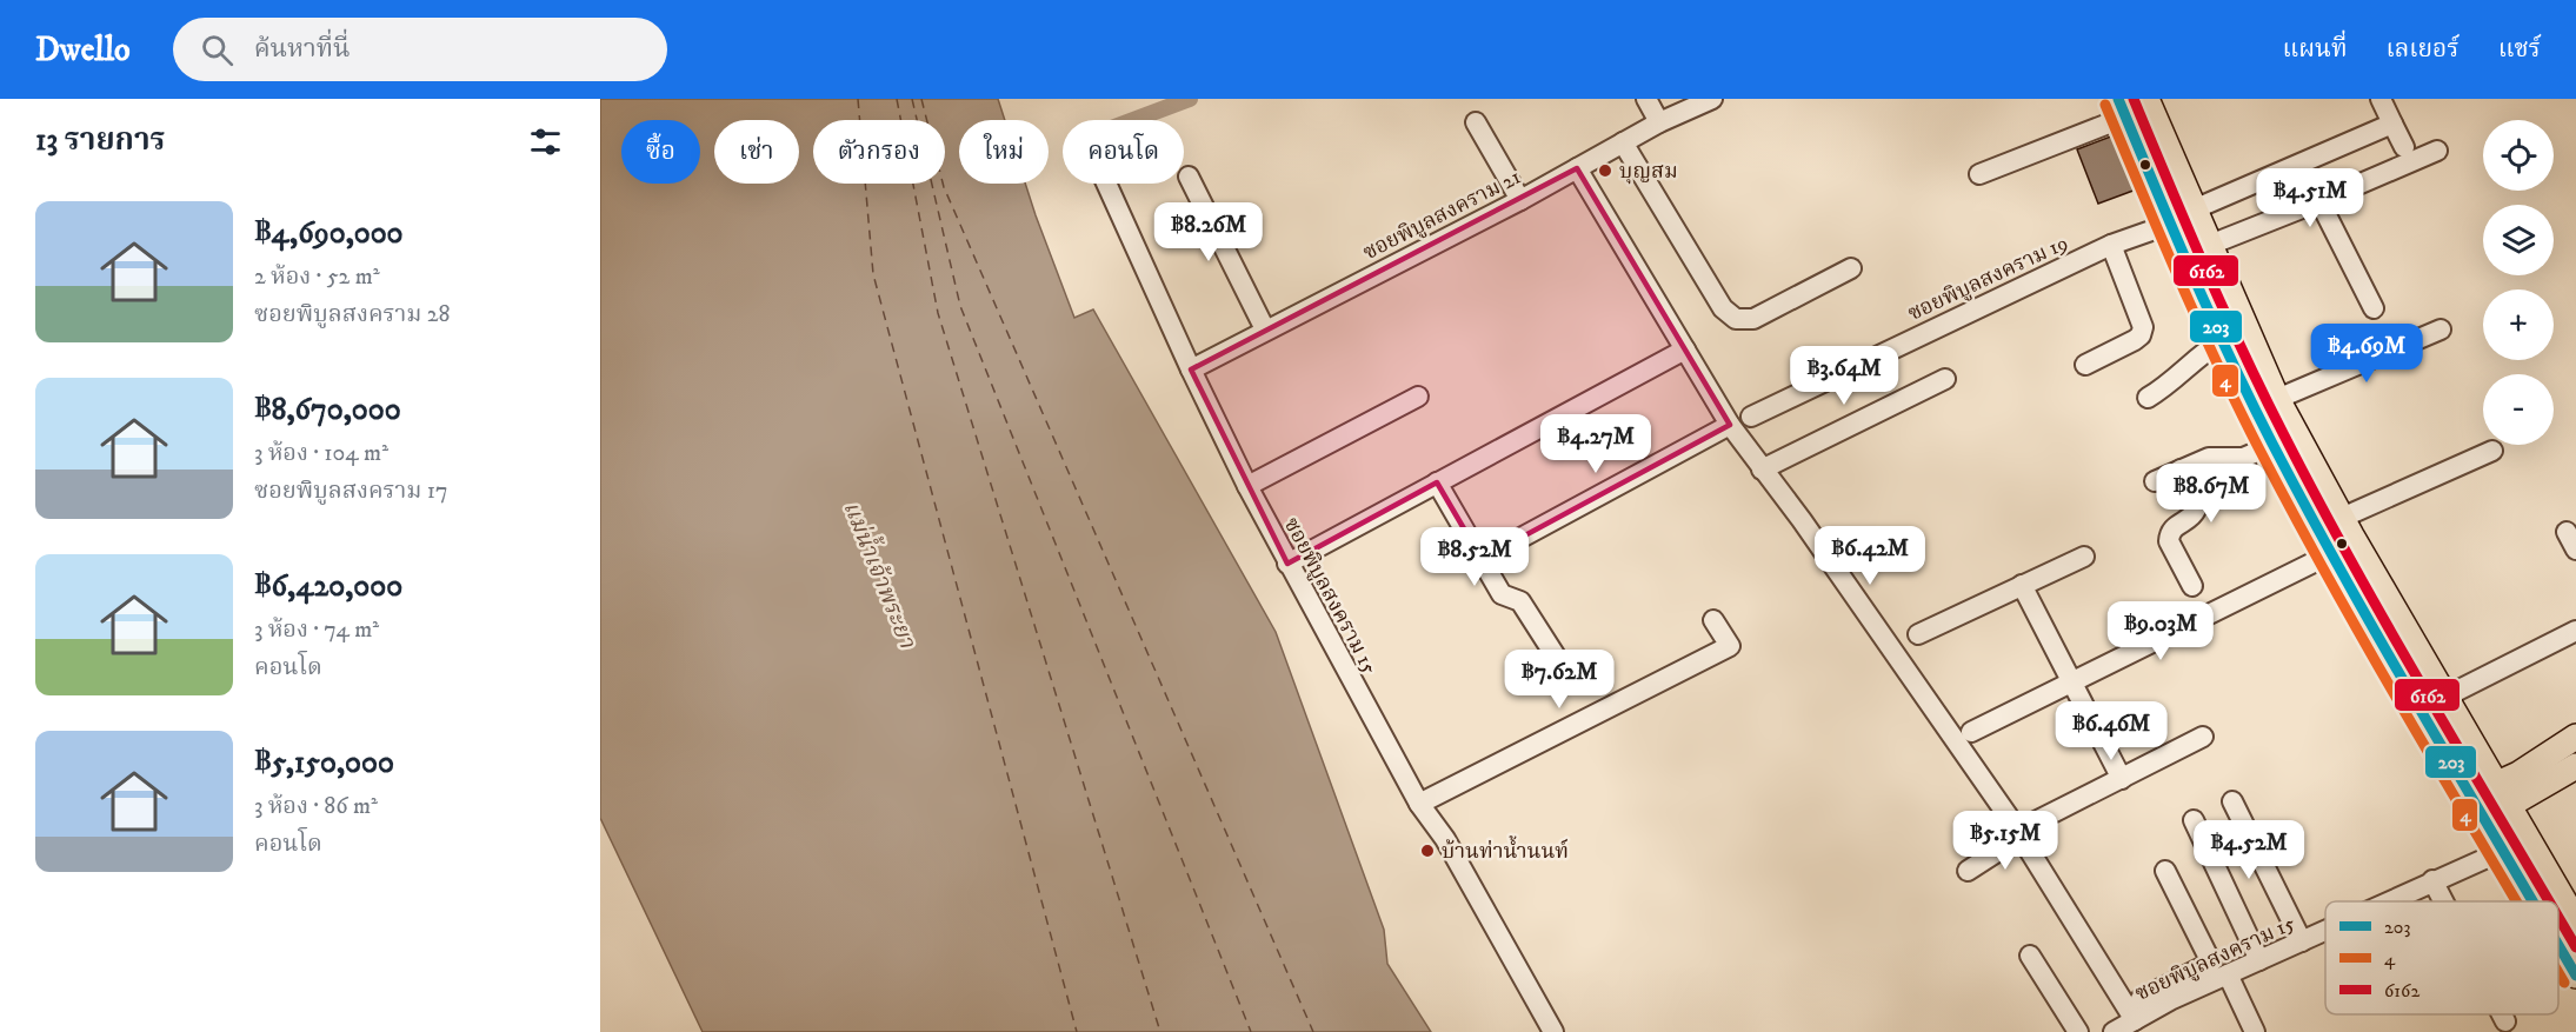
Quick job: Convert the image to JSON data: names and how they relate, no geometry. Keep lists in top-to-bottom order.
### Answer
{
  "streets": {
    "street": ["ซอยพิบูลสงคราม 21", "ซอยพิบูลสงคราม 19", "ซอยพิบูลสงคราม 15"]
  },
  "crossings": [
    ["ซอยพิบูลสงคราม 21", "ซอยพิบูลสงคราม 15"]
  ],
  "water": ["แม่น้ำเจ้าพระยา"],
  "places": ["บุญสม", "บ้านท่าน้ำนนท์"],
  "lines": ["transit line 203", "transit line 6162", "transit line 4"],
  "legend": ["203", "4", "6162"],
  "page": {
    "header": "Dwello",
    "search": "ค้นหาที่นี่",
    "nav": ["แผนที่", "เลเยอร์", "แชร์"],
    "heading": "13 รายการ",
    "map_buttons": ["+", "−"],
    "chip": [
      "ซื้อ",
      "เช่า",
      "ตัวกรอง",
      "ใหม่",
      "คอนโด"
    ],
    "price": [
      "฿4.51M",
      "฿8.26M",
      "฿4.69M",
      "฿3.64M",
      "฿4.27M",
      "฿8.67M",
      "฿6.42M",
      "฿8.52M",
      "฿9.03M",
      "฿7.62M",
      "฿6.46M",
      "฿5.15M",
      "฿4.52M"
    ],
    "list": [
      {
        "name": "฿4,690,000",
        "note": "2 ห้อง · 52 m² · ซอยพิบูลสงคราม 28"
      },
      {
        "name": "฿8,670,000",
        "note": "3 ห้อง · 104 m² · ซอยพิบูลสงคราม 17"
      },
      {
        "name": "฿6,420,000",
        "note": "3 ห้อง · 74 m² · คอนโด"
      },
      {
        "name": "฿5,150,000",
        "note": "3 ห้อง · 86 m² · คอนโด"
      }
    ]
  }
}
